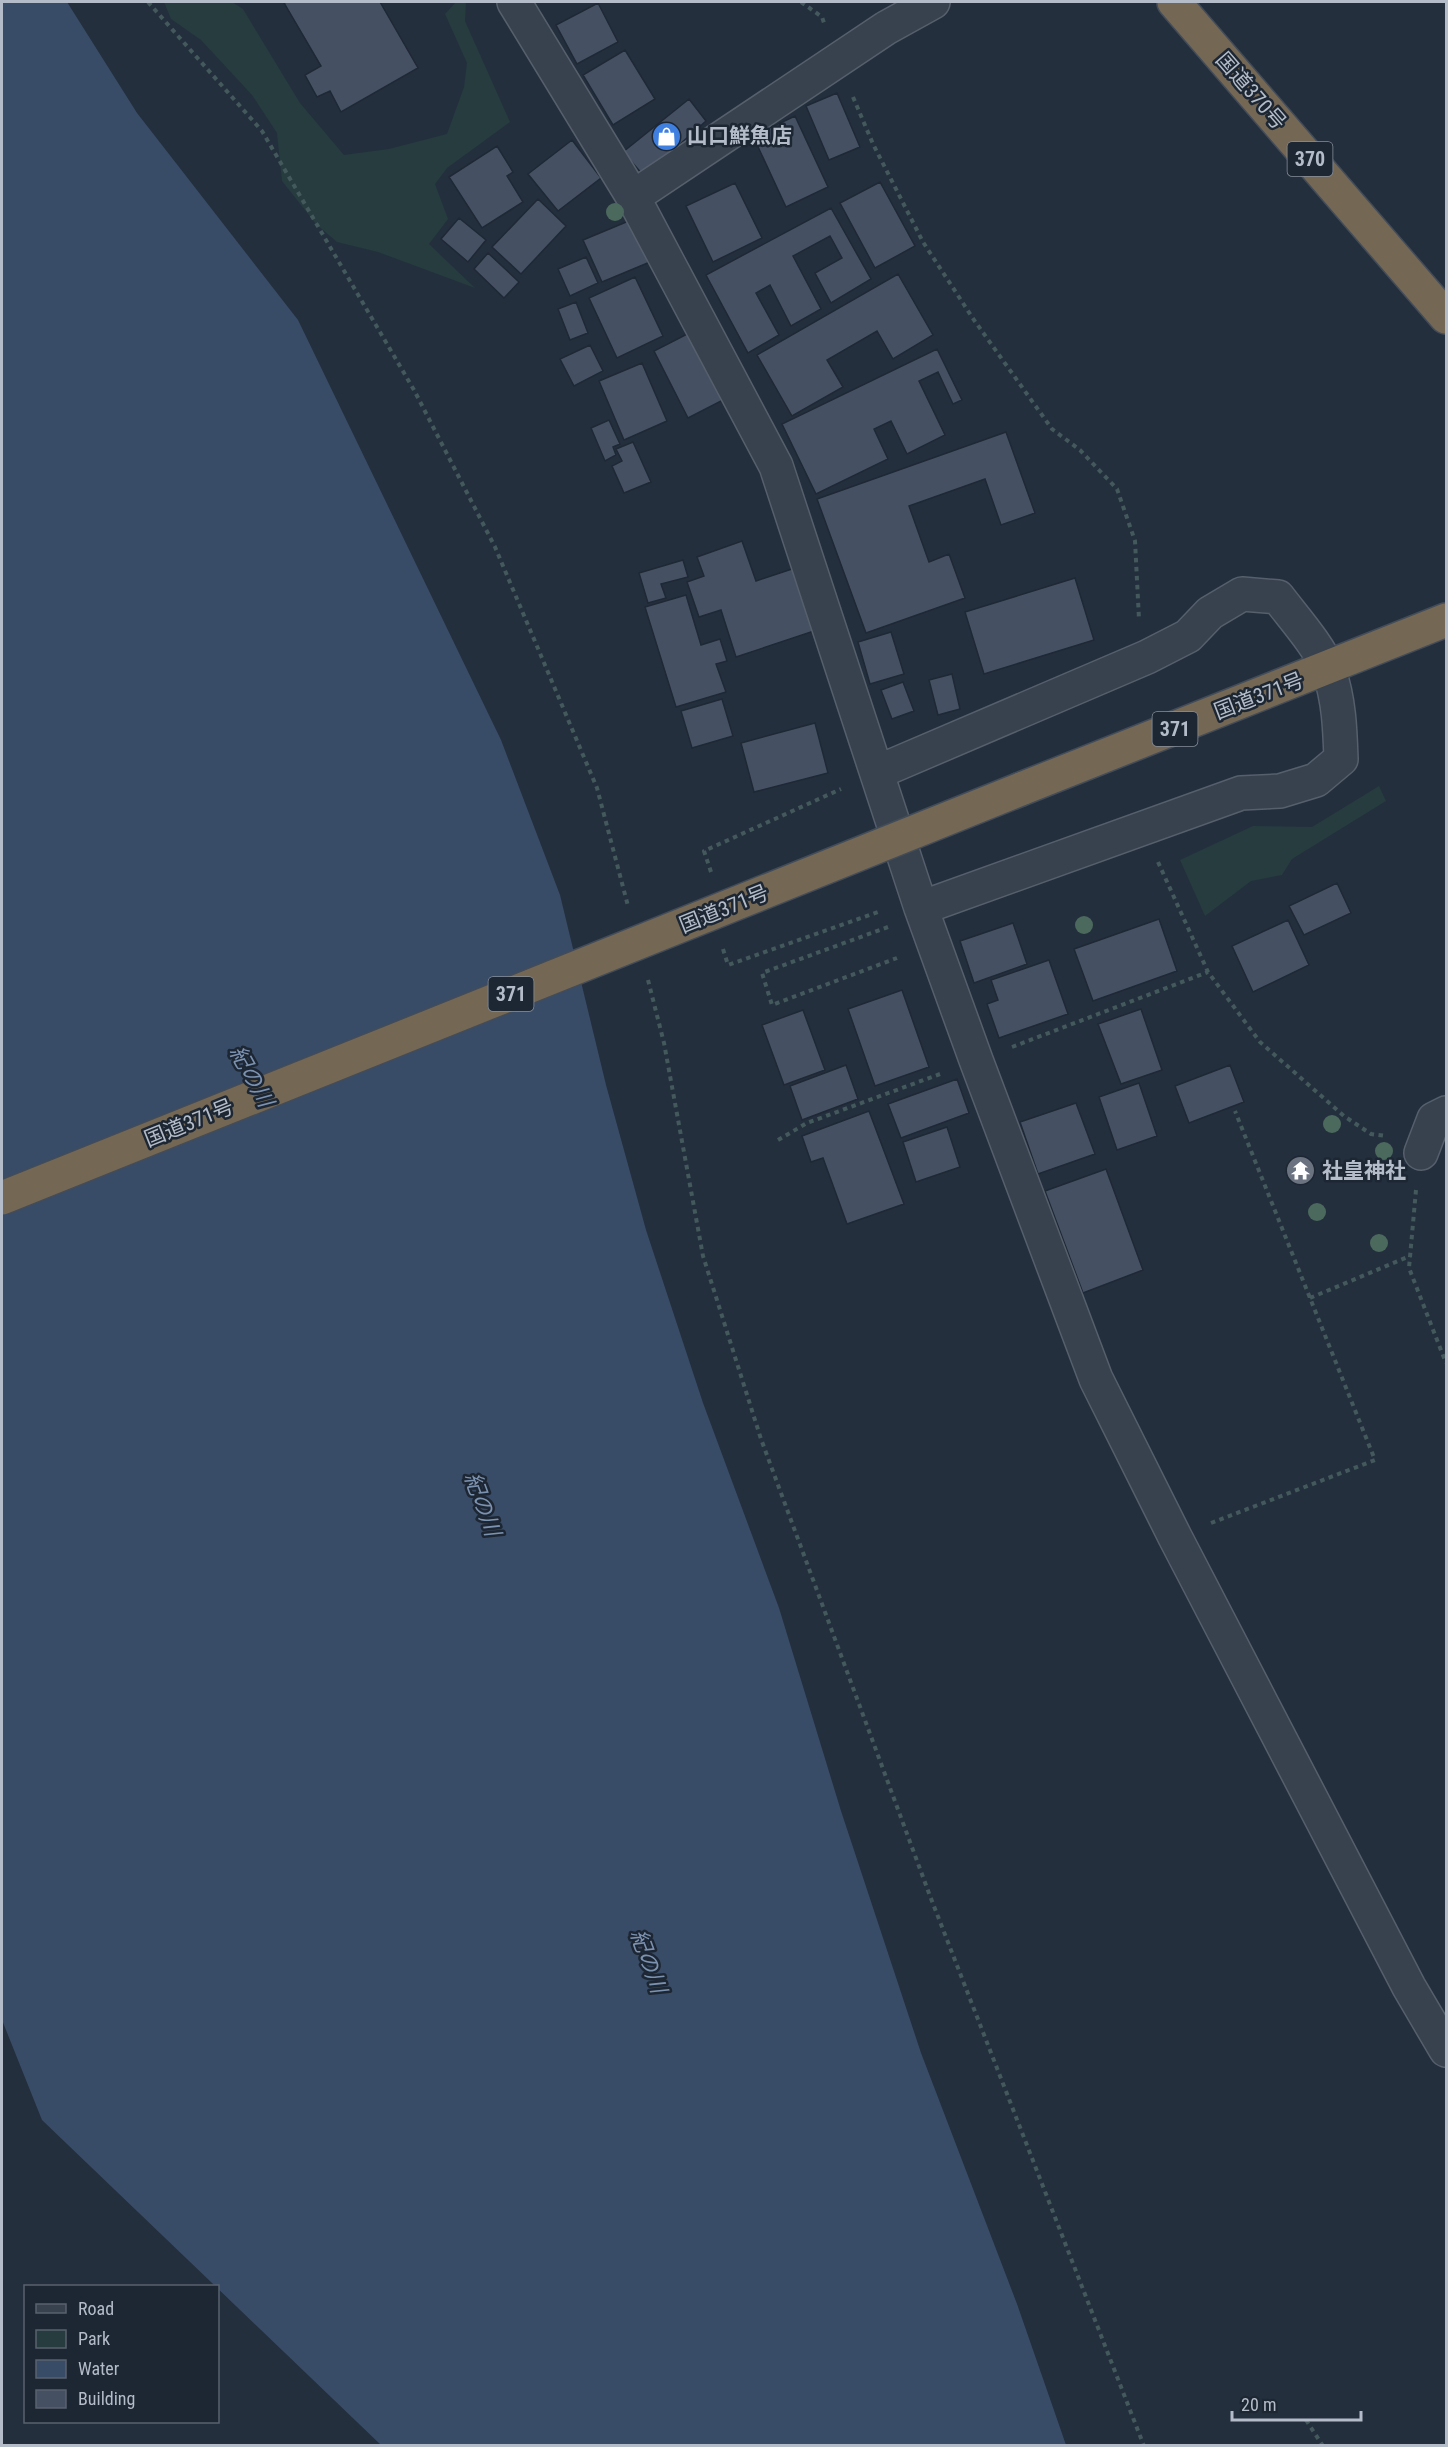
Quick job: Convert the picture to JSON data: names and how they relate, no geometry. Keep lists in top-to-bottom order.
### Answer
{
  "streets": {
    "highway": [
      "国道370号",
      "370",
      "国道371号",
      "371"
    ]
  },
  "water": ["紀の川"],
  "places": {
    "shop": ["山口鮮魚店"],
    "temple": ["社皇神社"]
  },
  "legend": [
    "Road",
    "Park",
    "Water",
    "Building"
  ],
  "scale_bar": "20 m"
}
